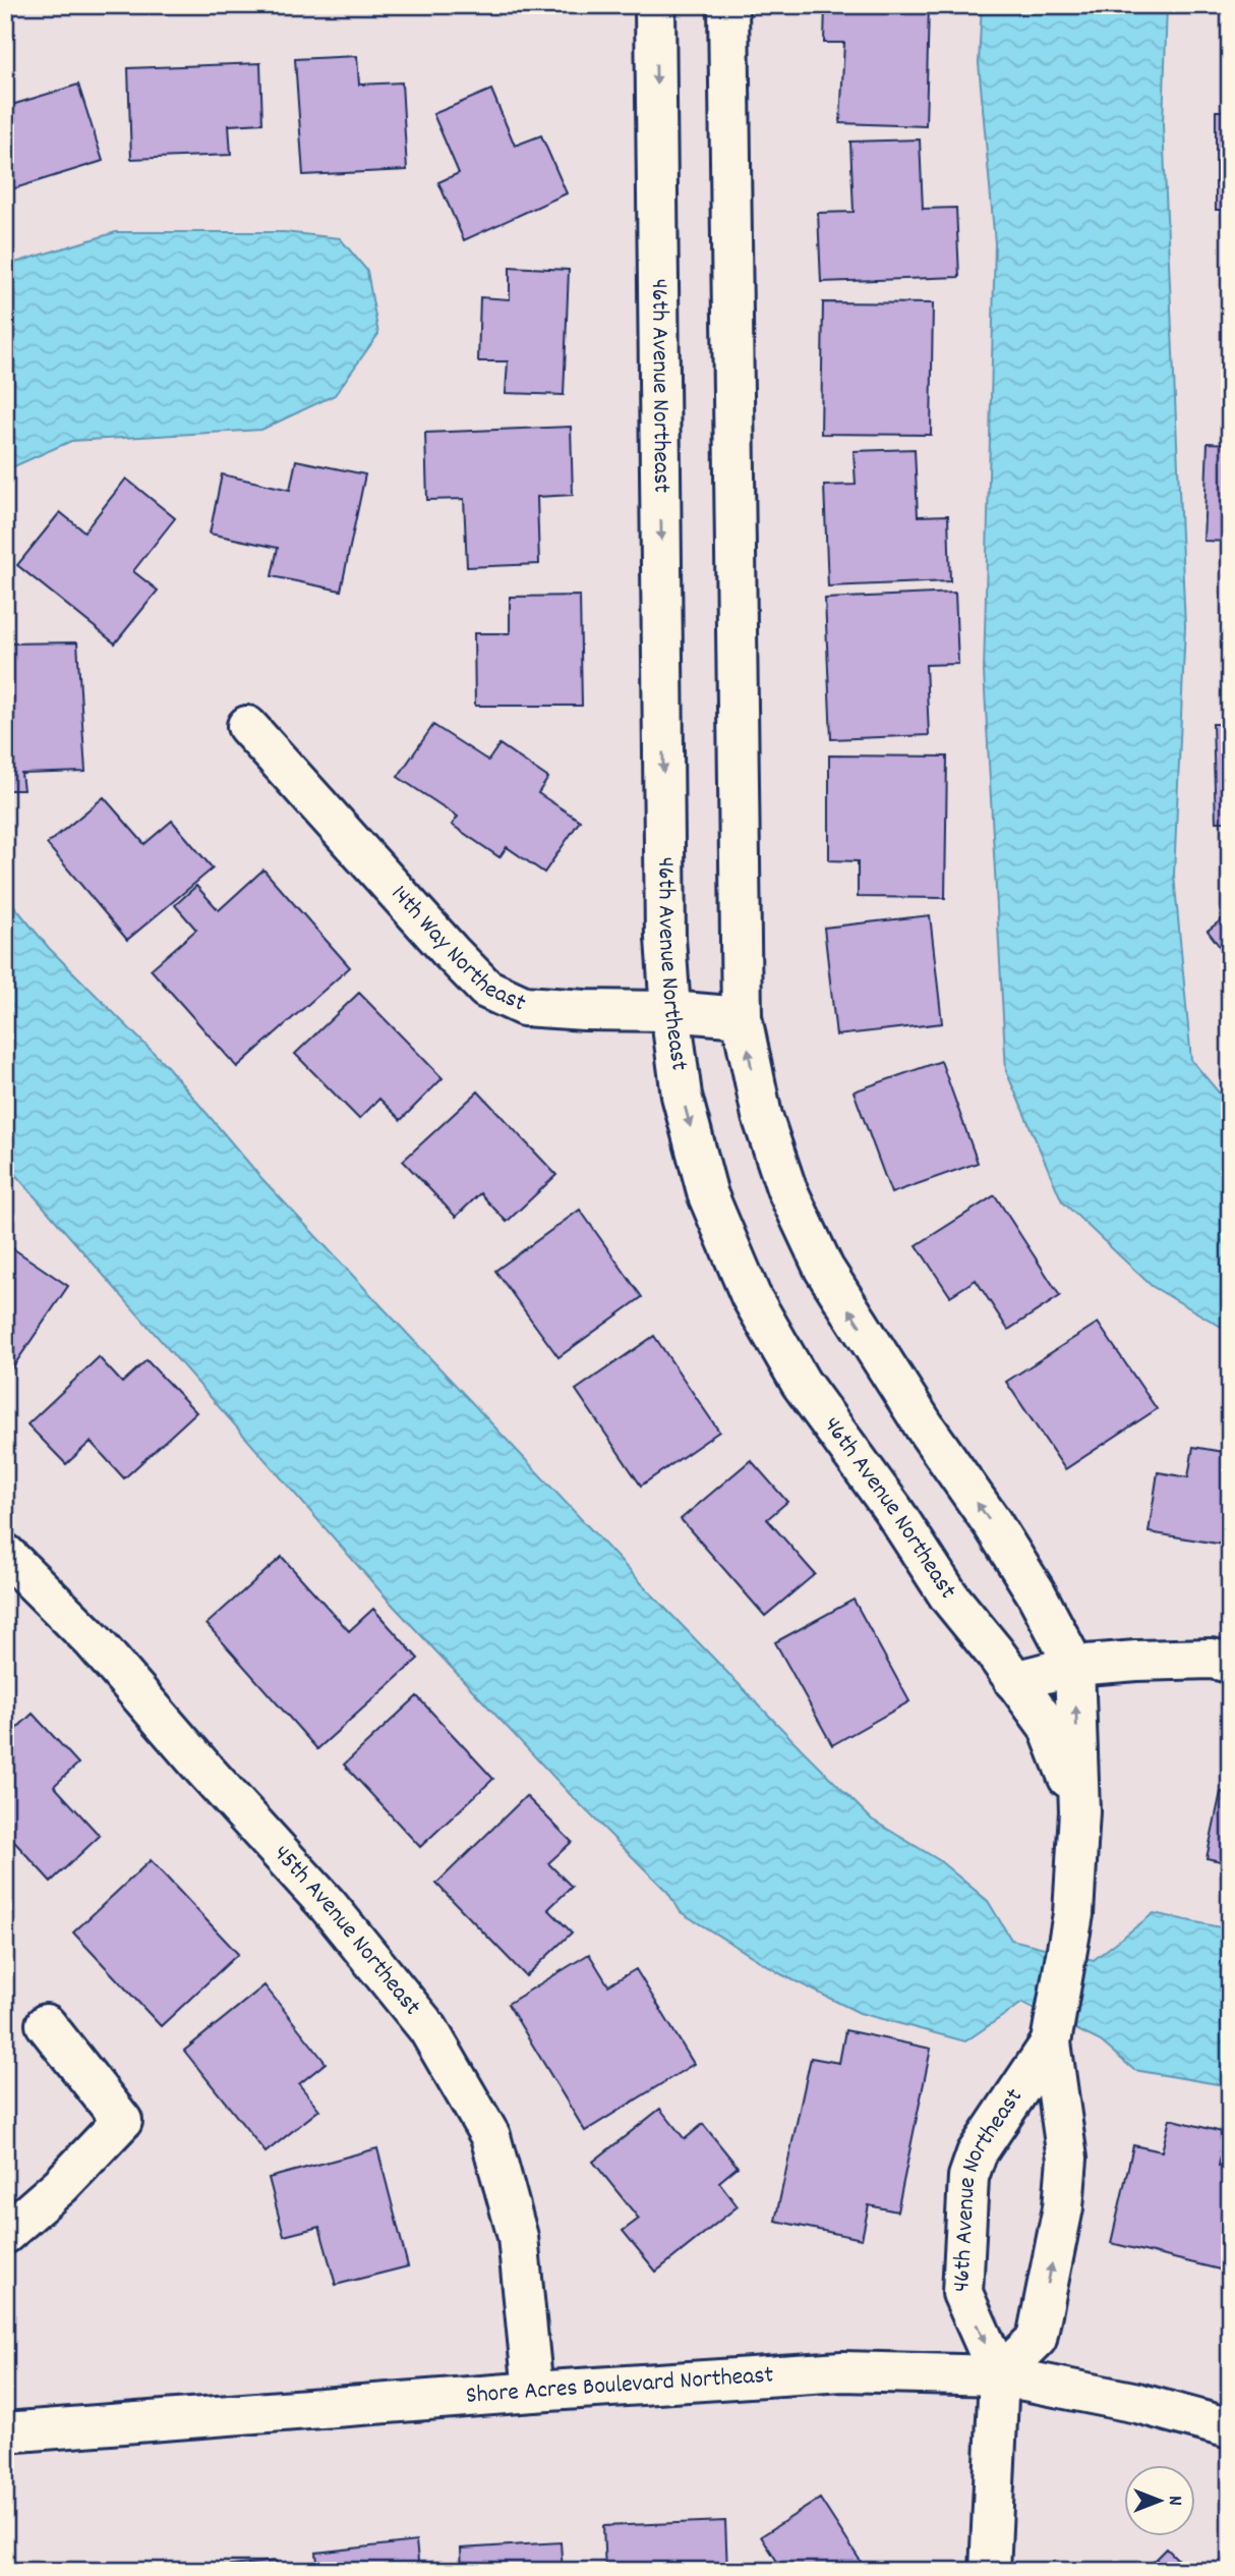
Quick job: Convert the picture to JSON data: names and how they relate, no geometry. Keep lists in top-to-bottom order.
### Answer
{
  "streets": {
    "street": [
      "46th Avenue Northeast",
      "14th Way Northeast",
      "45th Avenue Northeast",
      "Shore Acres Boulevard Northeast"
    ]
  },
  "crossings": [
    ["46th Avenue Northeast", "14th Way Northeast"],
    ["46th Avenue Northeast", "Shore Acres Boulevard Northeast"],
    ["45th Avenue Northeast", "Shore Acres Boulevard Northeast"]
  ],
  "north": "right"
}
